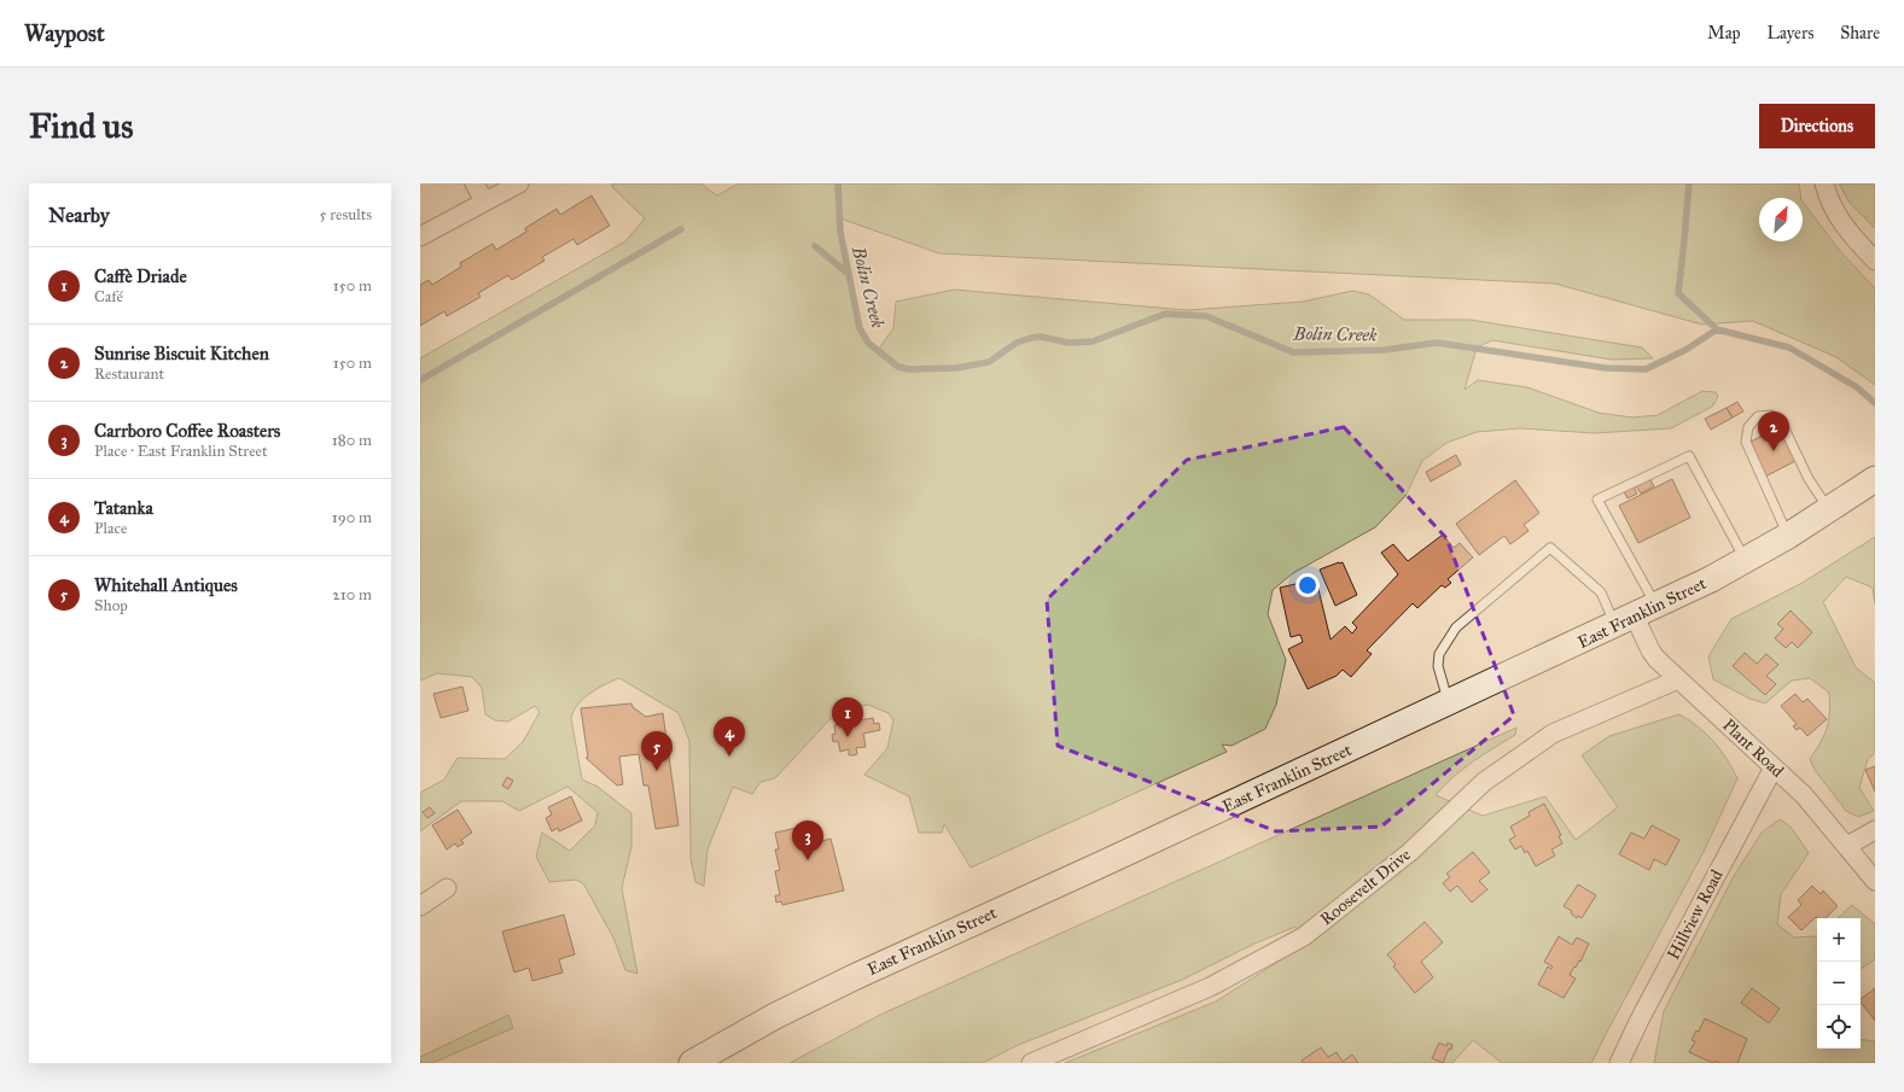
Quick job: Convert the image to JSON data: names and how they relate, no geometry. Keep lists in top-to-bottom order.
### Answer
{
  "streets": {
    "main road": ["East Franklin Street"],
    "street": ["Plant Road", "Roosevelt Drive", "Hillview Road"]
  },
  "crossings": [
    ["East Franklin Street", "Plant Road"],
    ["Plant Road", "Roosevelt Drive"],
    ["Plant Road", "Hillview Road"]
  ],
  "water": ["Bolin Creek"],
  "north": "top right",
  "page": {
    "header": "Waypost",
    "nav": ["Map", "Layers", "Share"],
    "buttons": "Directions",
    "title": "Find us",
    "heading": ["Nearby", "5 results"],
    "list": [
      {
        "mark": "1",
        "name": "Caffè Driade",
        "note": "Café",
        "value": "150 m"
      },
      {
        "mark": "2",
        "name": "Sunrise Biscuit Kitchen",
        "note": "Restaurant",
        "value": "150 m"
      },
      {
        "mark": "3",
        "name": "Carrboro Coffee Roasters",
        "note": "Place · East Franklin Street",
        "value": "180 m"
      },
      {
        "mark": "4",
        "name": "Tatanka",
        "note": "Place",
        "value": "190 m"
      },
      {
        "mark": "5",
        "name": "Whitehall Antiques",
        "note": "Shop",
        "value": "210 m"
      }
    ],
    "pins": [
      "2",
      "1",
      "4",
      "5",
      "3"
    ],
    "map_buttons": ["+", "−"]
  }
}
